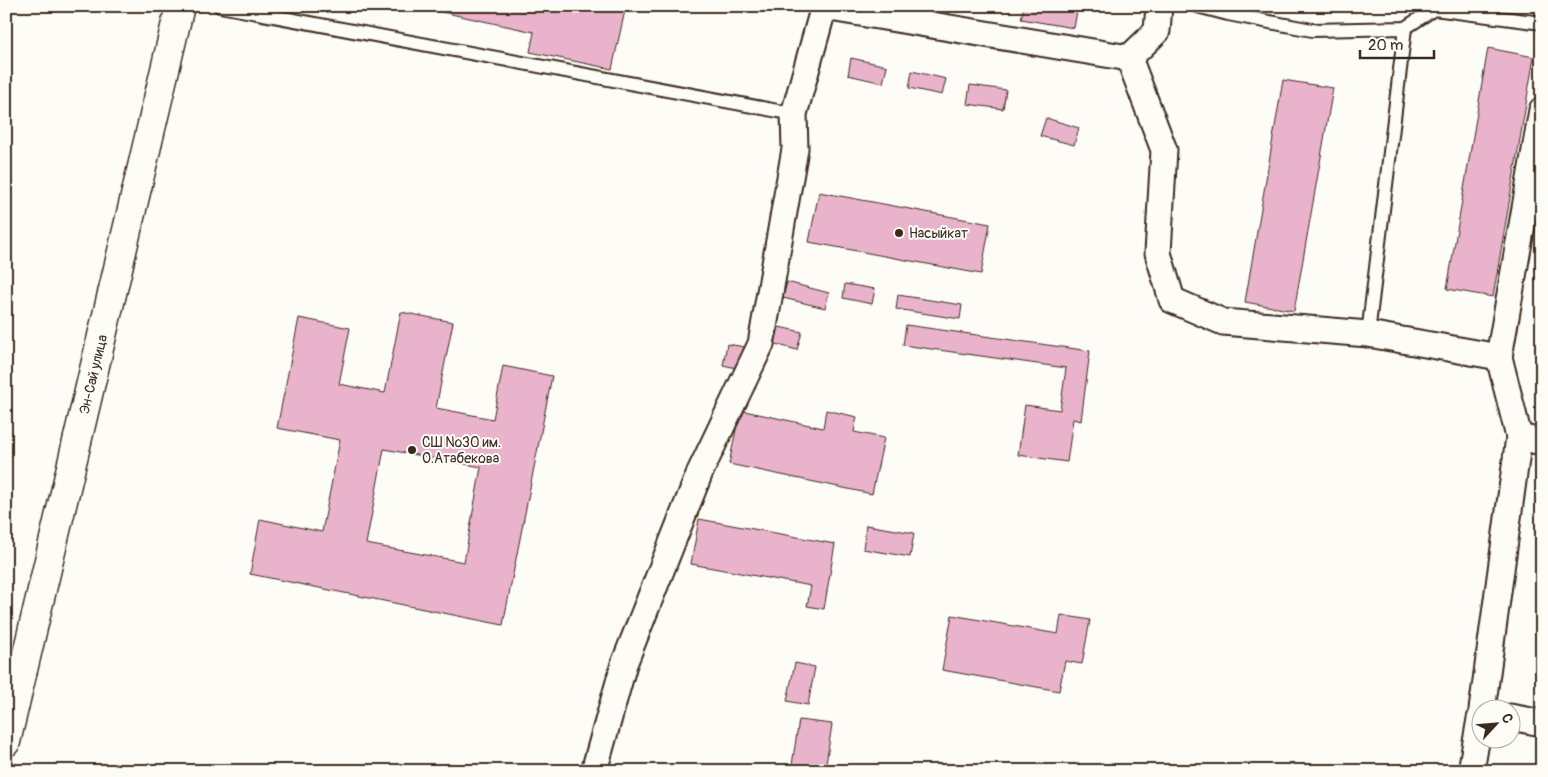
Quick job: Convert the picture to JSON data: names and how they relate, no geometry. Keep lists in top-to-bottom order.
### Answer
{
  "streets": {
    "street": ["Эн-Сай улица"]
  },
  "places": ["Насыйкат", "СШ №30 им. О.Атабекова"],
  "scale_bar": "20 m",
  "north": "top right"
}
